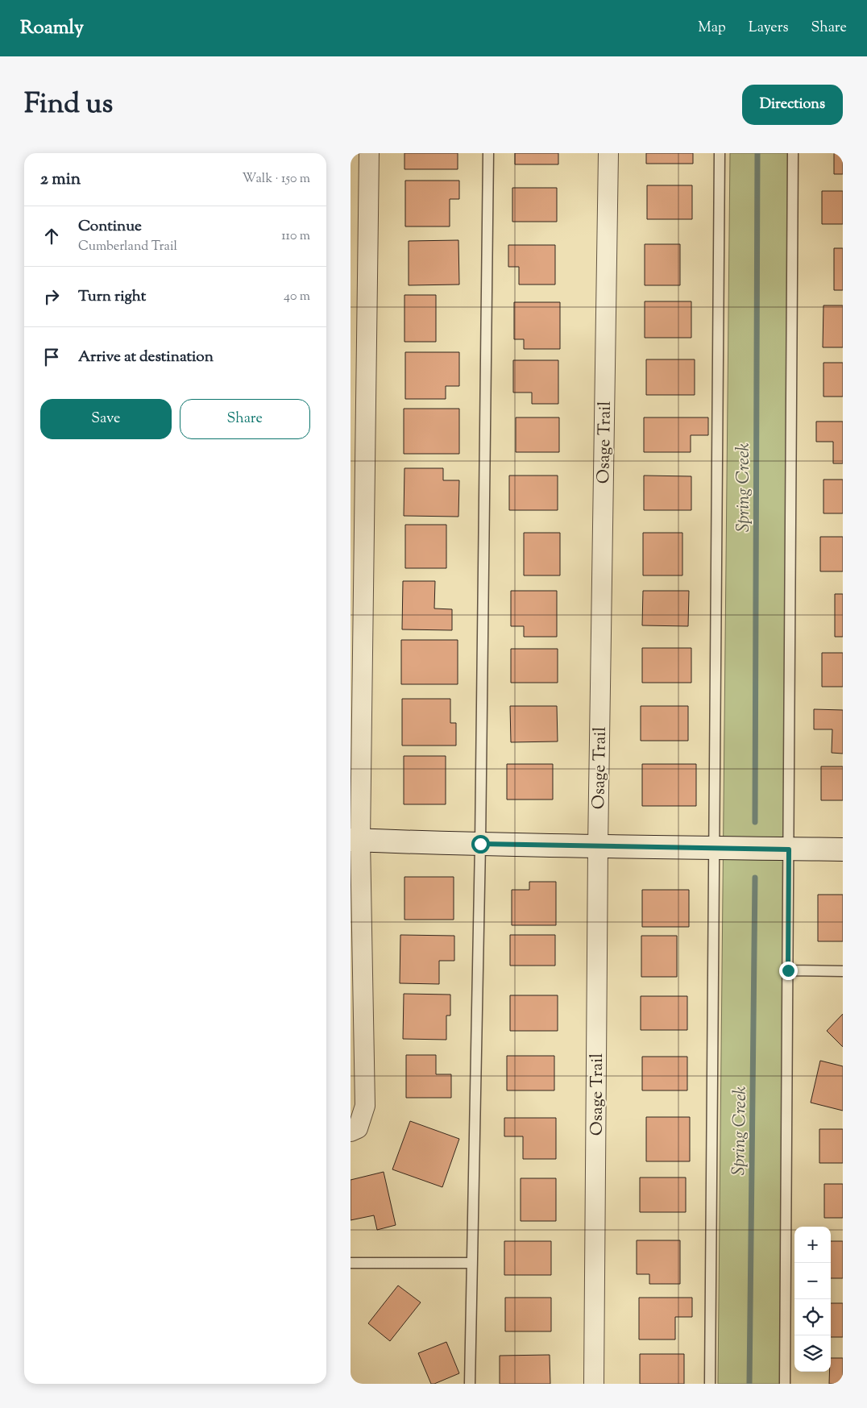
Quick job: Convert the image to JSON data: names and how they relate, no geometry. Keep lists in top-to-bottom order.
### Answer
{
  "streets": {
    "street": ["Osage Trail"]
  },
  "water": ["Spring Creek"],
  "page": {
    "header": "Roamly",
    "nav": ["Map", "Layers", "Share"],
    "title": "Find us",
    "buttons": [
      "Directions",
      ["Save", "Share"]
    ],
    "heading": ["2 min", "Walk · 150 m"],
    "list": [
      ["Continue", "Cumberland Trail", "110 m"],
      ["Turn right", "40 m"],
      "Arrive at destination"
    ],
    "map_buttons": ["+", "−"]
  }
}
